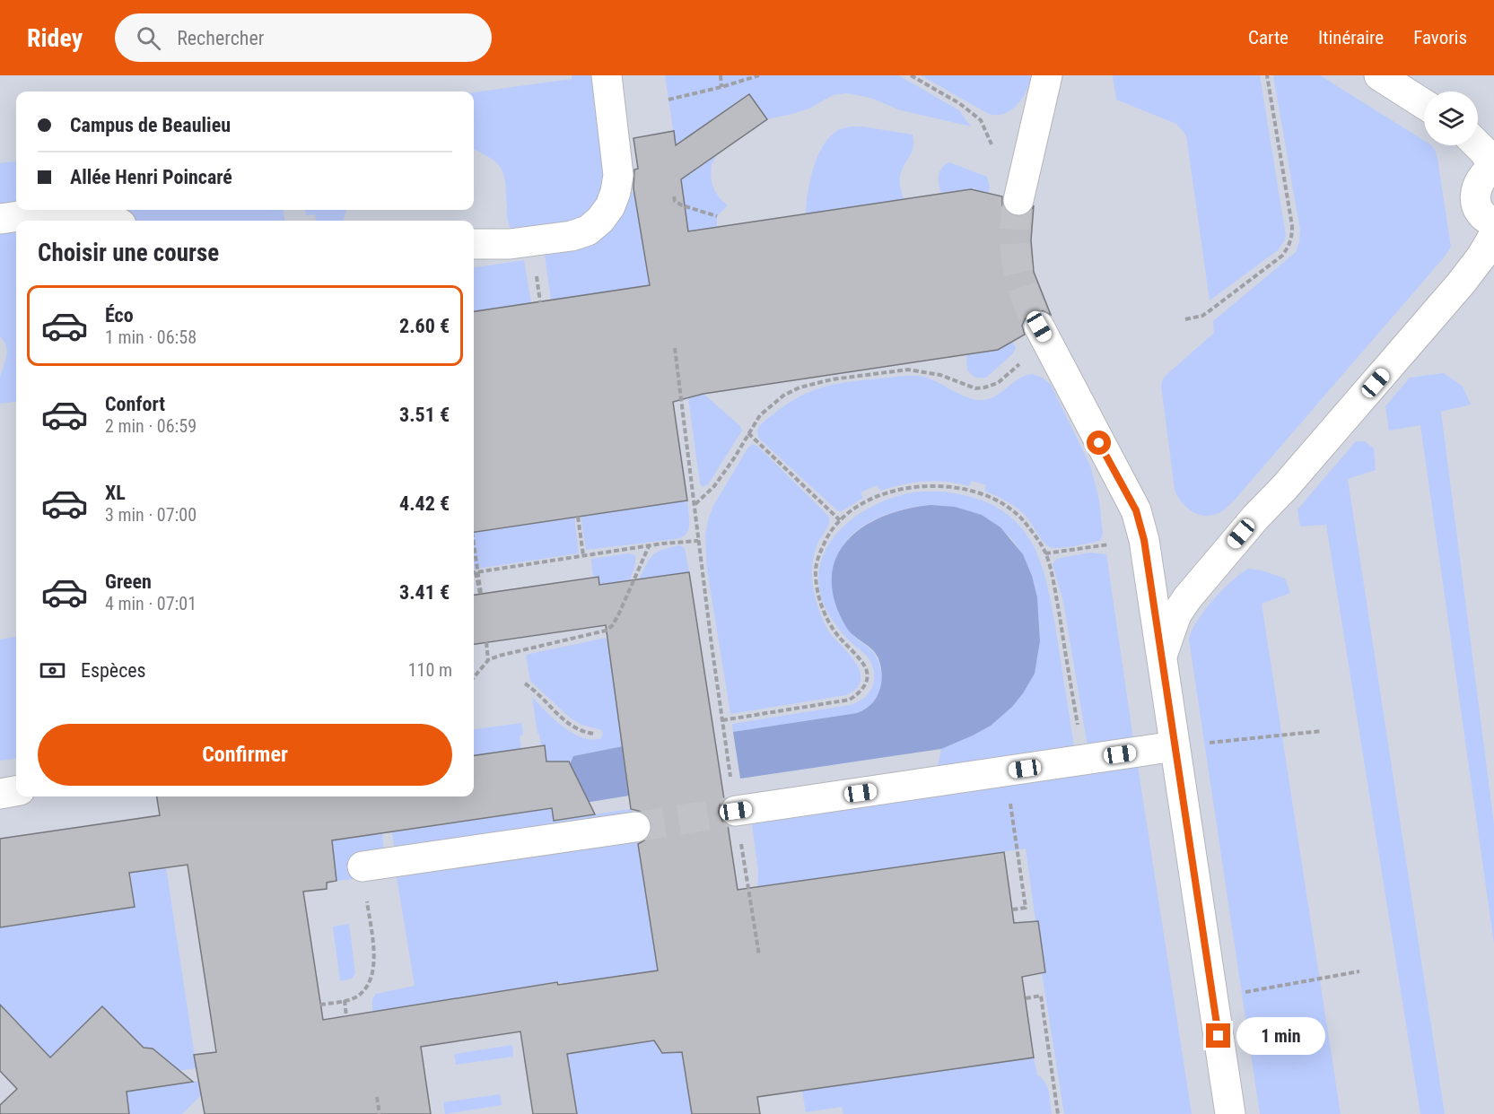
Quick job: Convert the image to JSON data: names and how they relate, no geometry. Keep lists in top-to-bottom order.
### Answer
{
  "page": {
    "header": "Ridey",
    "search": "Rechercher",
    "nav": ["Carte", "Itinéraire", "Favoris"],
    "banner": ["Campus de Beaulieu", "Allée Henri Poincaré"],
    "heading": "Choisir une course",
    "list": [
      {
        "name": "Éco",
        "note": "1 min · 06:58",
        "value": "2.60 €"
      },
      {
        "name": "Confort",
        "note": "2 min · 06:59",
        "value": "3.51 €"
      },
      {
        "name": "XL",
        "note": "3 min · 07:00",
        "value": "4.42 €"
      },
      {
        "name": "Green",
        "note": "4 min · 07:01",
        "value": "3.41 €"
      }
    ],
    "pay": ["Espèces", "110 m"],
    "buttons": "Confirmer",
    "bubble": "1 min"
  }
}
